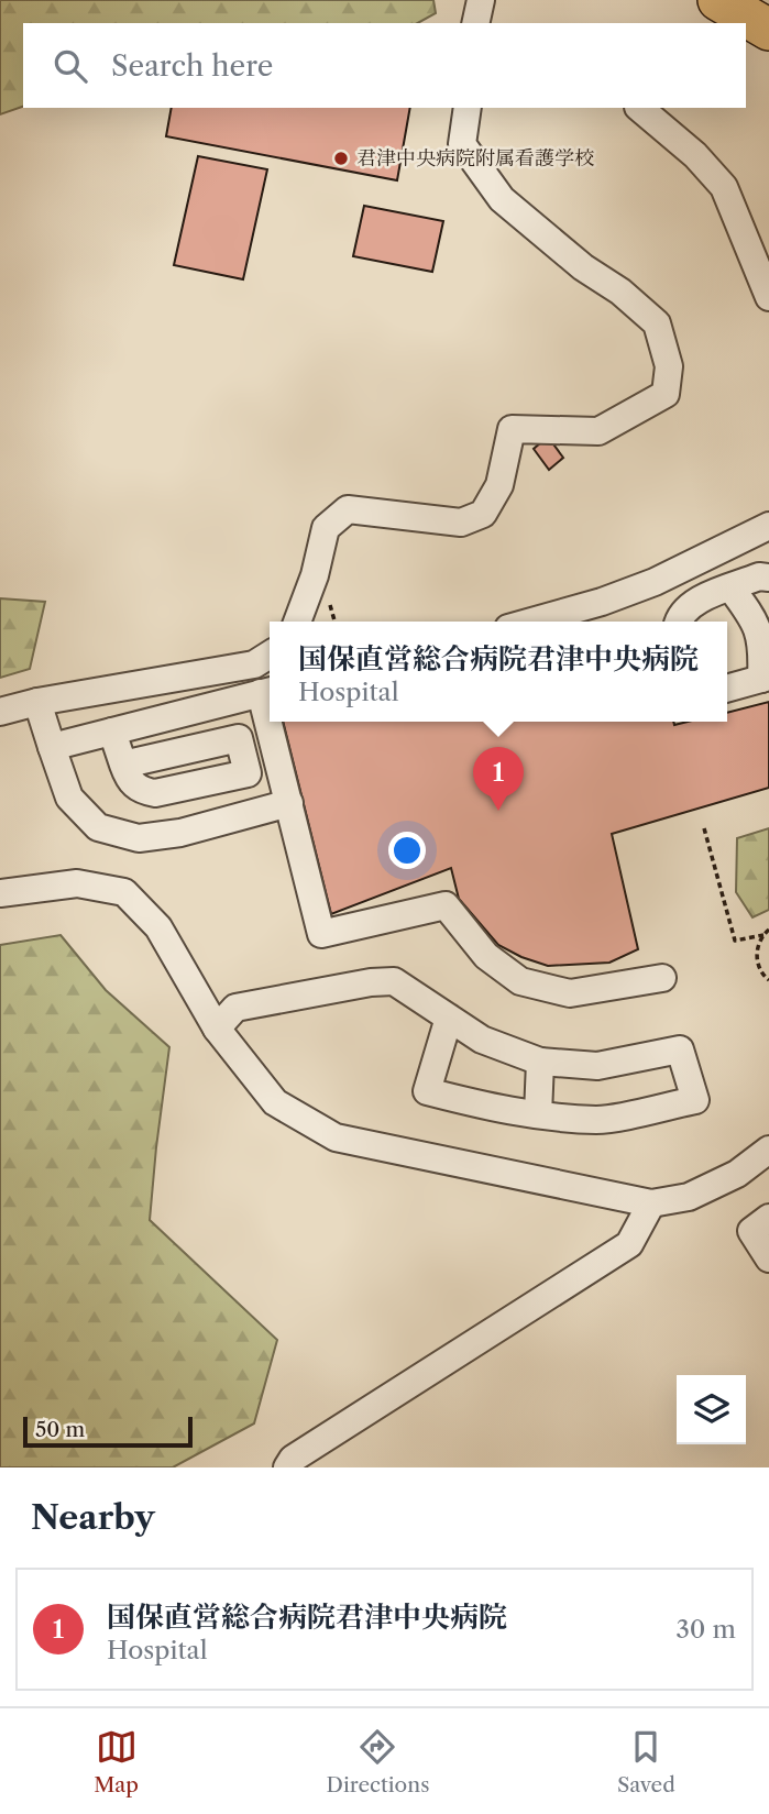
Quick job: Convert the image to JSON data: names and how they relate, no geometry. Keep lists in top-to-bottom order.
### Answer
{
  "places": ["君津中央病院附属看護学校"],
  "scale_bar": "50 m",
  "page": {
    "search": "Search here",
    "popup": ["国保直営総合病院君津中央病院", "Hospital"],
    "pins": "1",
    "scale": "50 m",
    "heading": "Nearby",
    "list": [
      {
        "mark": "1",
        "name": "国保直営総合病院君津中央病院",
        "note": "Hospital",
        "value": "30 m"
      }
    ],
    "nav": ["Map", "Directions", "Saved"]
  }
}
